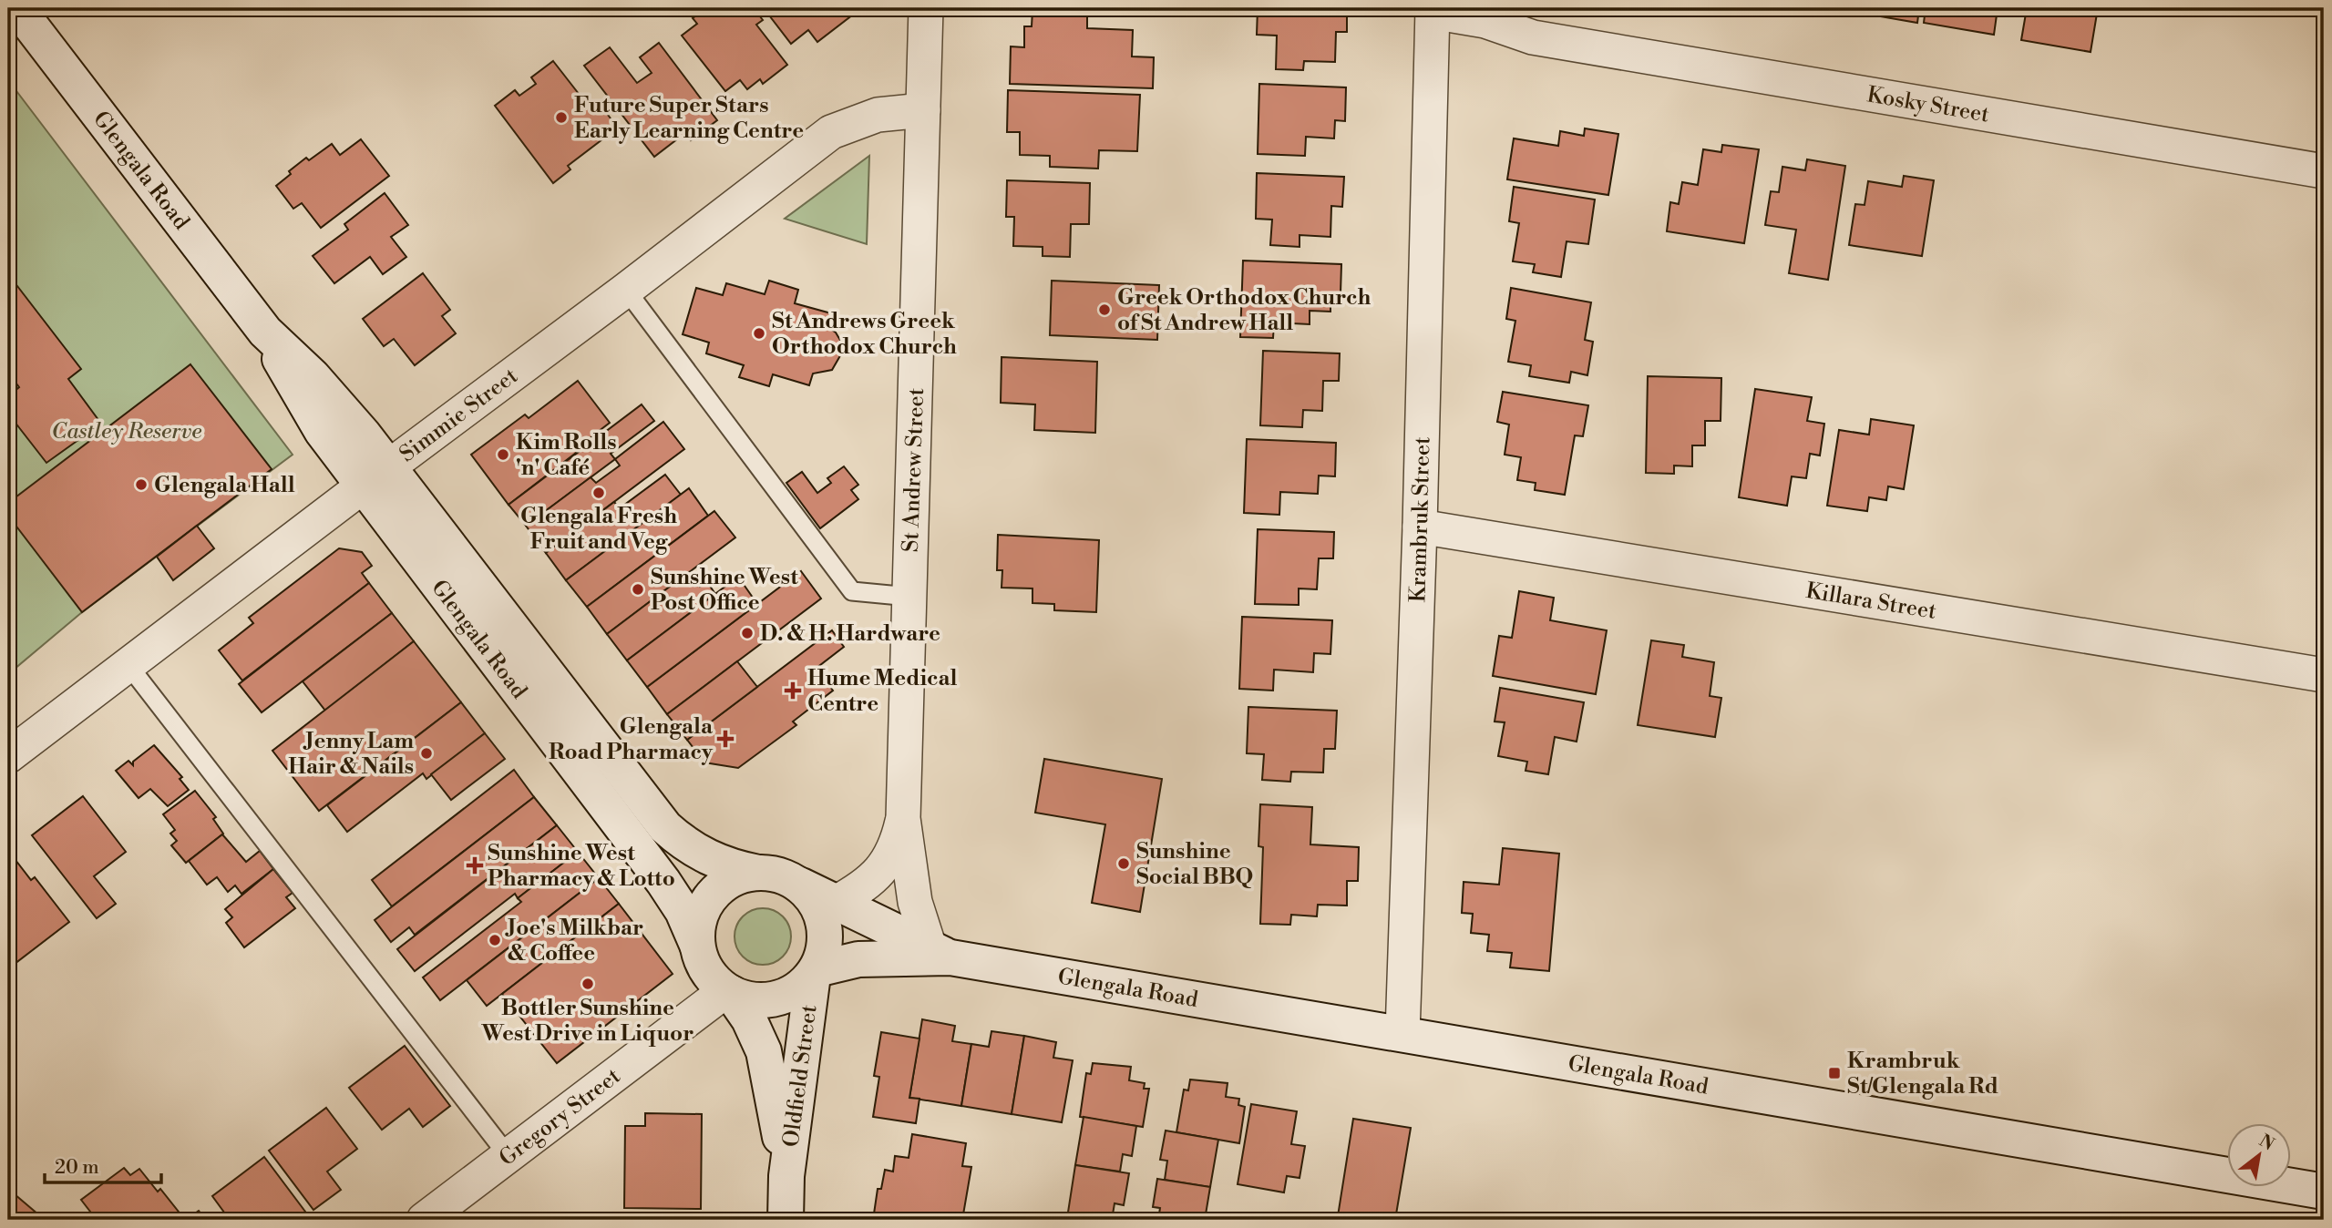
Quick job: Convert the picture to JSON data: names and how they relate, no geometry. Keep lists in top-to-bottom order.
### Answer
{
  "streets": {
    "street": [
      "Kosky Street",
      "Glengala Road",
      "Simmie Street",
      "St Andrew Street",
      "Krambruk Street",
      "Killara Street",
      "Oldfield Street",
      "Gregory Street"
    ]
  },
  "crossings": [
    ["Kosky Street", "Krambruk Street"],
    ["Glengala Road", "Simmie Street"],
    ["Glengala Road", "St Andrew Street"],
    ["Glengala Road", "Krambruk Street"],
    ["Glengala Road", "Oldfield Street"],
    ["Glengala Road", "Gregory Street"],
    ["Simmie Street", "St Andrew Street"],
    ["Krambruk Street", "Killara Street"],
    ["Oldfield Street", "Gregory Street"]
  ],
  "parks": ["Castley Reserve"],
  "places": {
    "other": [
      "Future Super Stars Early Learning Centre",
      "Greek Orthodox Church of St Andrew Hall",
      "St Andrews Greek Orthodox Church",
      "Kim Rolls 'n' Café",
      "Glengala Hall",
      "Glengala Fresh Fruit and Veg",
      "Sunshine West Post Office",
      "D. & H. Hardware",
      "Jenny Lam Hair & Nails",
      "Sunshine Social BBQ",
      "Joe's Milkbar & Coffee",
      "Bottler Sunshine West Drive in Liquor"
    ],
    "health": ["Hume Medical Centre", "Glengala Road Pharmacy", "Sunshine West Pharmacy & Lotto"],
    "transit": ["Krambruk St/Glengala Rd"]
  },
  "scale_bar": "20 m",
  "north": "top right"
}
